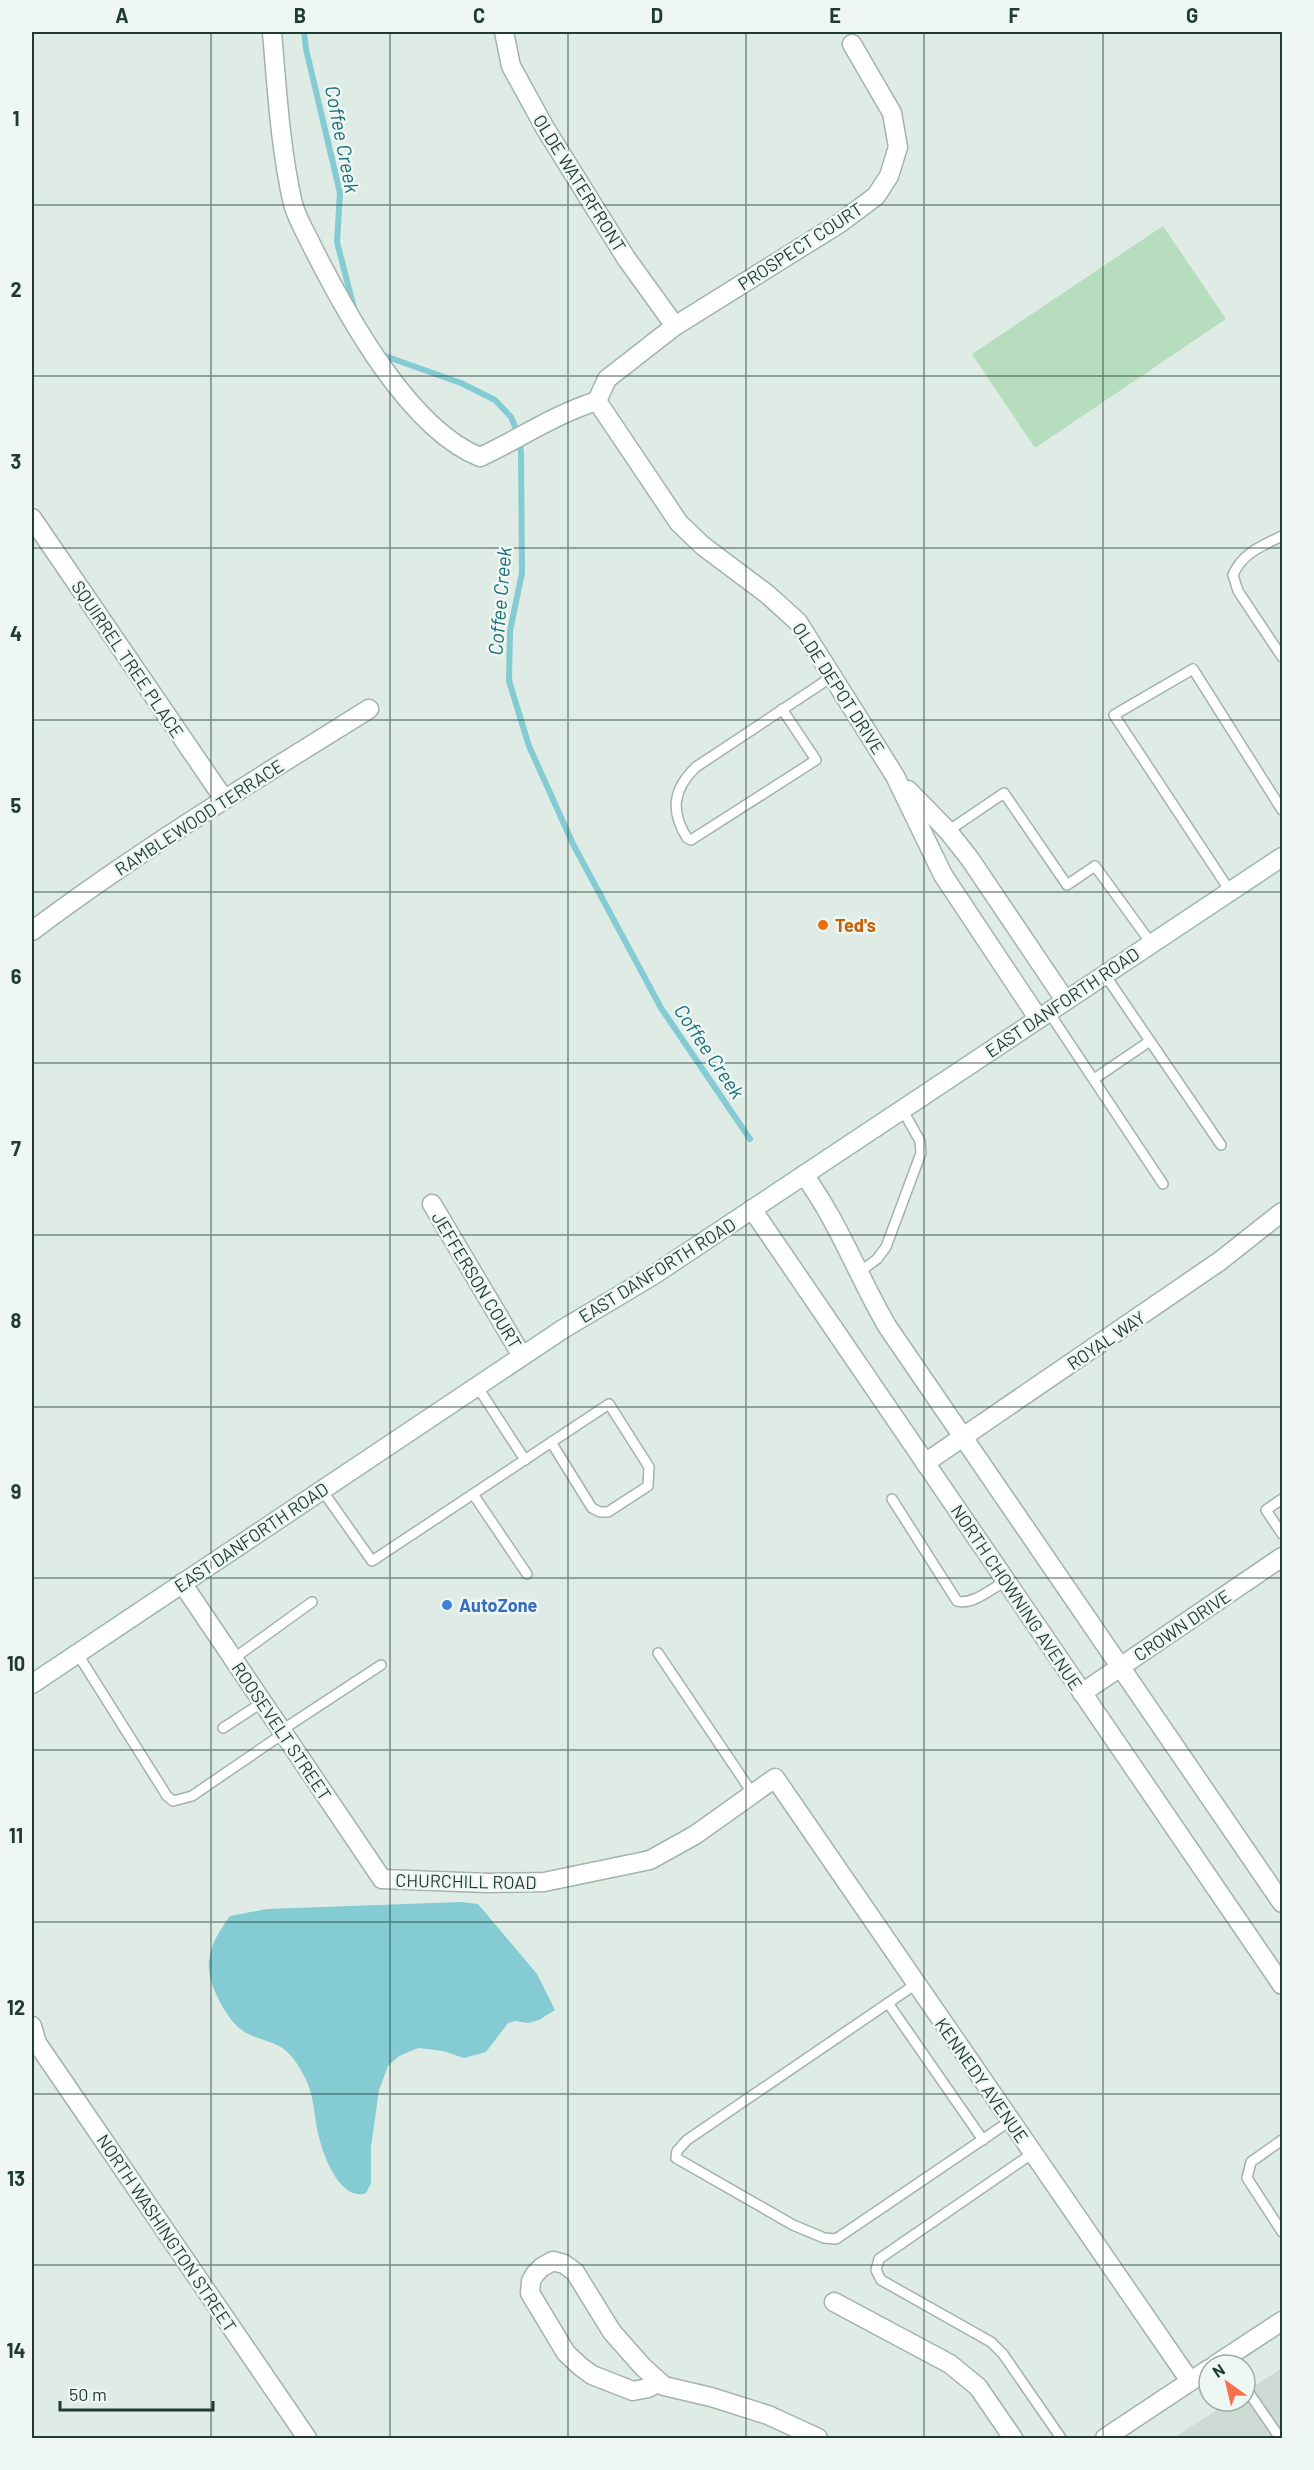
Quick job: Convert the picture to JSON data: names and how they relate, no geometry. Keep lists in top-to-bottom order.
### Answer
{
  "streets": {
    "street": [
      "OLDE WATERFRONT",
      "PROSPECT COURT",
      "SQUIRREL TREE PLACE",
      "OLDE DEPOT DRIVE",
      "RAMBLEWOOD TERRACE",
      "EAST DANFORTH ROAD",
      "JEFFERSON COURT",
      "ROYAL WAY",
      "NORTH CHOWNING AVENUE",
      "CROWN DRIVE",
      "ROOSEVELT STREET",
      "CHURCHILL ROAD",
      "KENNEDY AVENUE",
      "NORTH WASHINGTON STREET"
    ]
  },
  "crossings": [
    ["OLDE WATERFRONT", "PROSPECT COURT"],
    ["PROSPECT COURT", "OLDE DEPOT DRIVE"],
    ["SQUIRREL TREE PLACE", "RAMBLEWOOD TERRACE"],
    ["OLDE DEPOT DRIVE", "EAST DANFORTH ROAD"],
    ["EAST DANFORTH ROAD", "JEFFERSON COURT"],
    ["EAST DANFORTH ROAD", "NORTH CHOWNING AVENUE"],
    ["EAST DANFORTH ROAD", "ROOSEVELT STREET"],
    ["ROYAL WAY", "NORTH CHOWNING AVENUE"],
    ["NORTH CHOWNING AVENUE", "CROWN DRIVE"],
    ["ROOSEVELT STREET", "CHURCHILL ROAD"],
    ["CHURCHILL ROAD", "KENNEDY AVENUE"]
  ],
  "water": ["Coffee Creek"],
  "places": ["Ted's", "AutoZone"],
  "scale_bar": "50 m",
  "north": "top left",
  "grid": {
    "columns": [
      "A",
      "B",
      "C",
      "D",
      "E",
      "F",
      "G"
    ],
    "rows": [
      "1",
      "2",
      "3",
      "4",
      "5",
      "6",
      "7",
      "8",
      "9",
      "10",
      "11",
      "12",
      "13",
      "14"
    ]
  }
}
